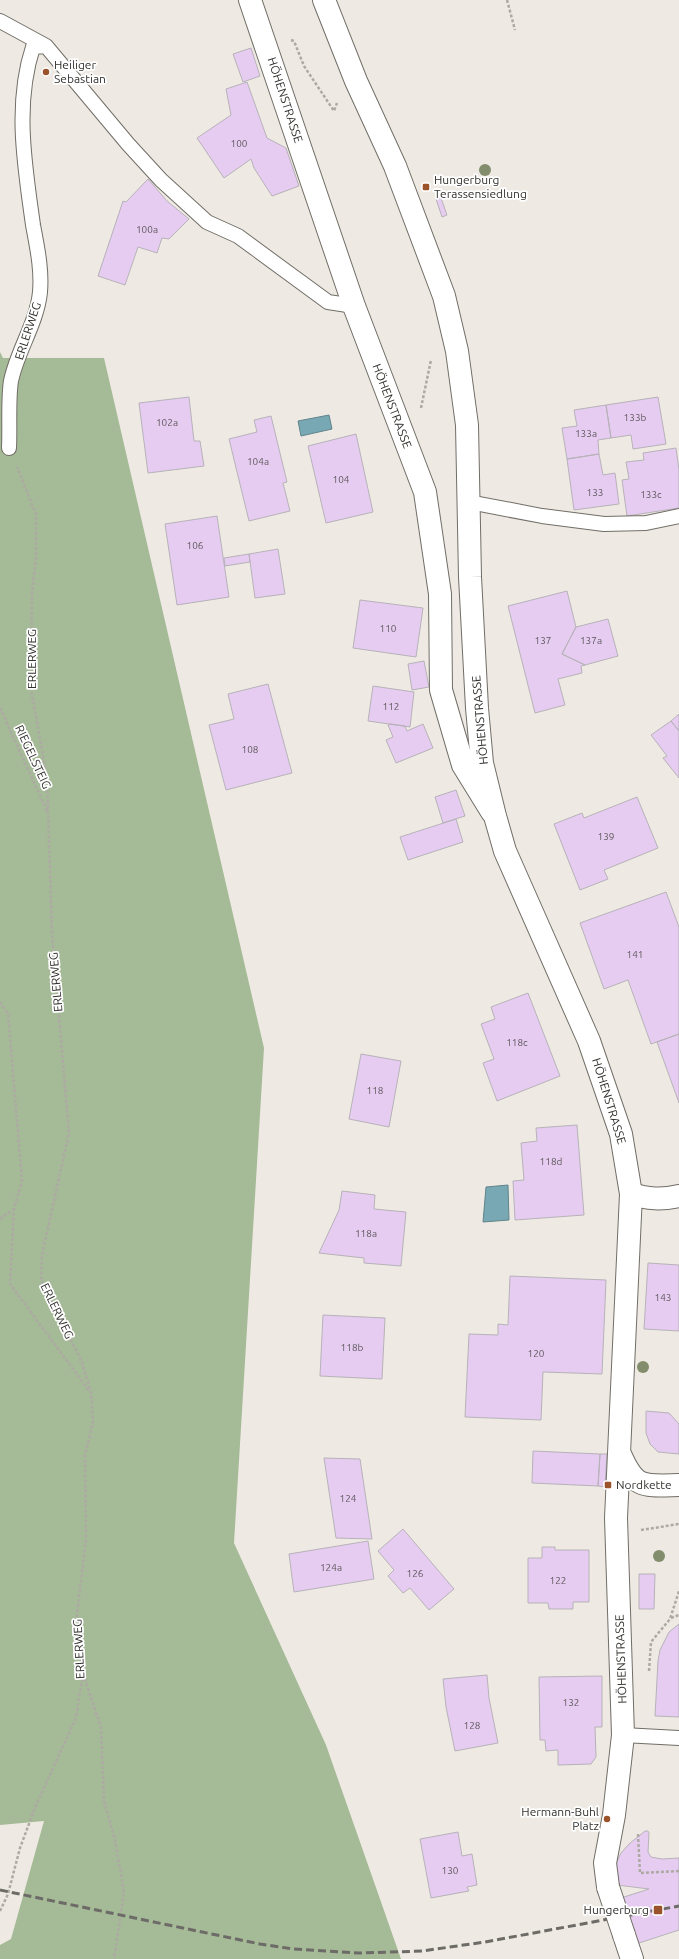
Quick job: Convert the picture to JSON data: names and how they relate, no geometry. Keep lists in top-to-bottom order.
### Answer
{
  "streets": {
    "street": ["HÖHENSTRASSE"],
    "lane": ["ERLERWEG"],
    "path": ["RIEGELSTEIG"]
  },
  "crossings": [
    ["ERLERWEG", "RIEGELSTEIG"]
  ],
  "places": {
    "other": ["Heiliger Sebastian", "Hermann-Buhl Platz"],
    "transit": ["Hungerburg Terassensiedlung", "Nordkette", "Hungerburg"]
  },
  "house_numbers": [
    "100",
    "100a",
    "133b",
    "102a",
    "133a",
    "104a",
    "104",
    "133",
    "133c",
    "106",
    "110",
    "137",
    "137a",
    "112",
    "108",
    "139",
    "141",
    "118c",
    "118",
    "118d",
    "118a",
    "143",
    "118b",
    "120",
    "124",
    "124a",
    "126",
    "122",
    "132",
    "128",
    "130"
  ]
}
